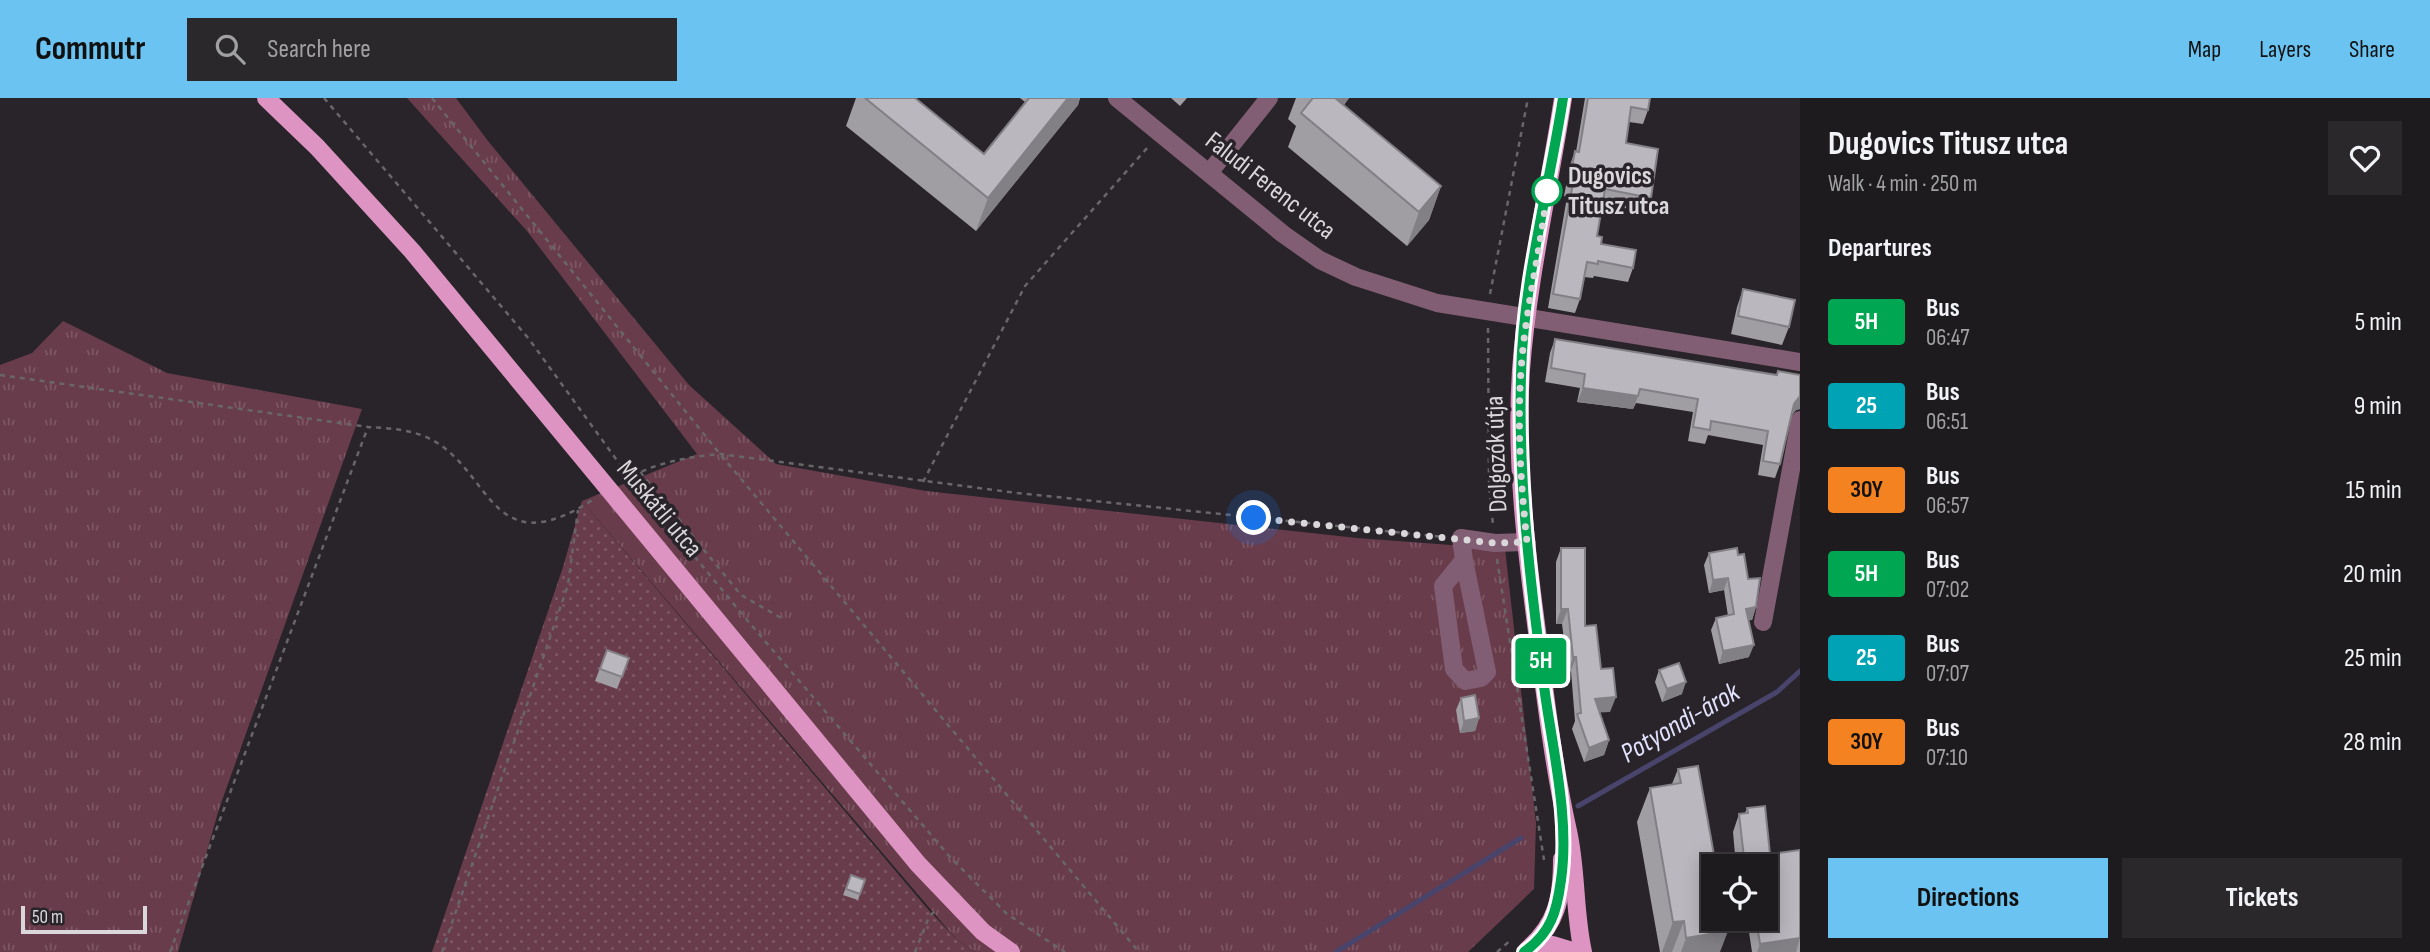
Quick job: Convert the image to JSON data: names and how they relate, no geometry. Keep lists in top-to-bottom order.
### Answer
{
  "streets": {
    "main road": ["Dolgozók útja", "Muskátli utca"],
    "street": ["Faludi Ferenc utca"]
  },
  "crossings": [
    ["Faludi Ferenc utca", "Dolgozók útja"]
  ],
  "water": ["Potyondi-árok"],
  "places": ["Dugovics Titusz utca"],
  "lines": ["bus line 5H"],
  "scale_bar": "50 m",
  "page": {
    "header": "Commutr",
    "search": "Search here",
    "nav": ["Map", "Layers", "Share"],
    "on_map": "5H",
    "heading": [
      ["Dugovics Titusz utca", "Walk · 4 min · 250 m"],
      "Departures"
    ],
    "list": [
      {
        "mark": "5H",
        "name": "Bus",
        "note": "06:47",
        "value": "5 min"
      },
      {
        "mark": "25",
        "name": "Bus",
        "note": "06:51",
        "value": "9 min"
      },
      {
        "mark": "30Y",
        "name": "Bus",
        "note": "06:57",
        "value": "15 min"
      },
      {
        "mark": "5H",
        "name": "Bus",
        "note": "07:02",
        "value": "20 min"
      },
      {
        "mark": "25",
        "name": "Bus",
        "note": "07:07",
        "value": "25 min"
      },
      {
        "mark": "30Y",
        "name": "Bus",
        "note": "07:10",
        "value": "28 min"
      }
    ],
    "buttons": ["Directions", "Tickets"],
    "scale": "50 m"
  }
}
